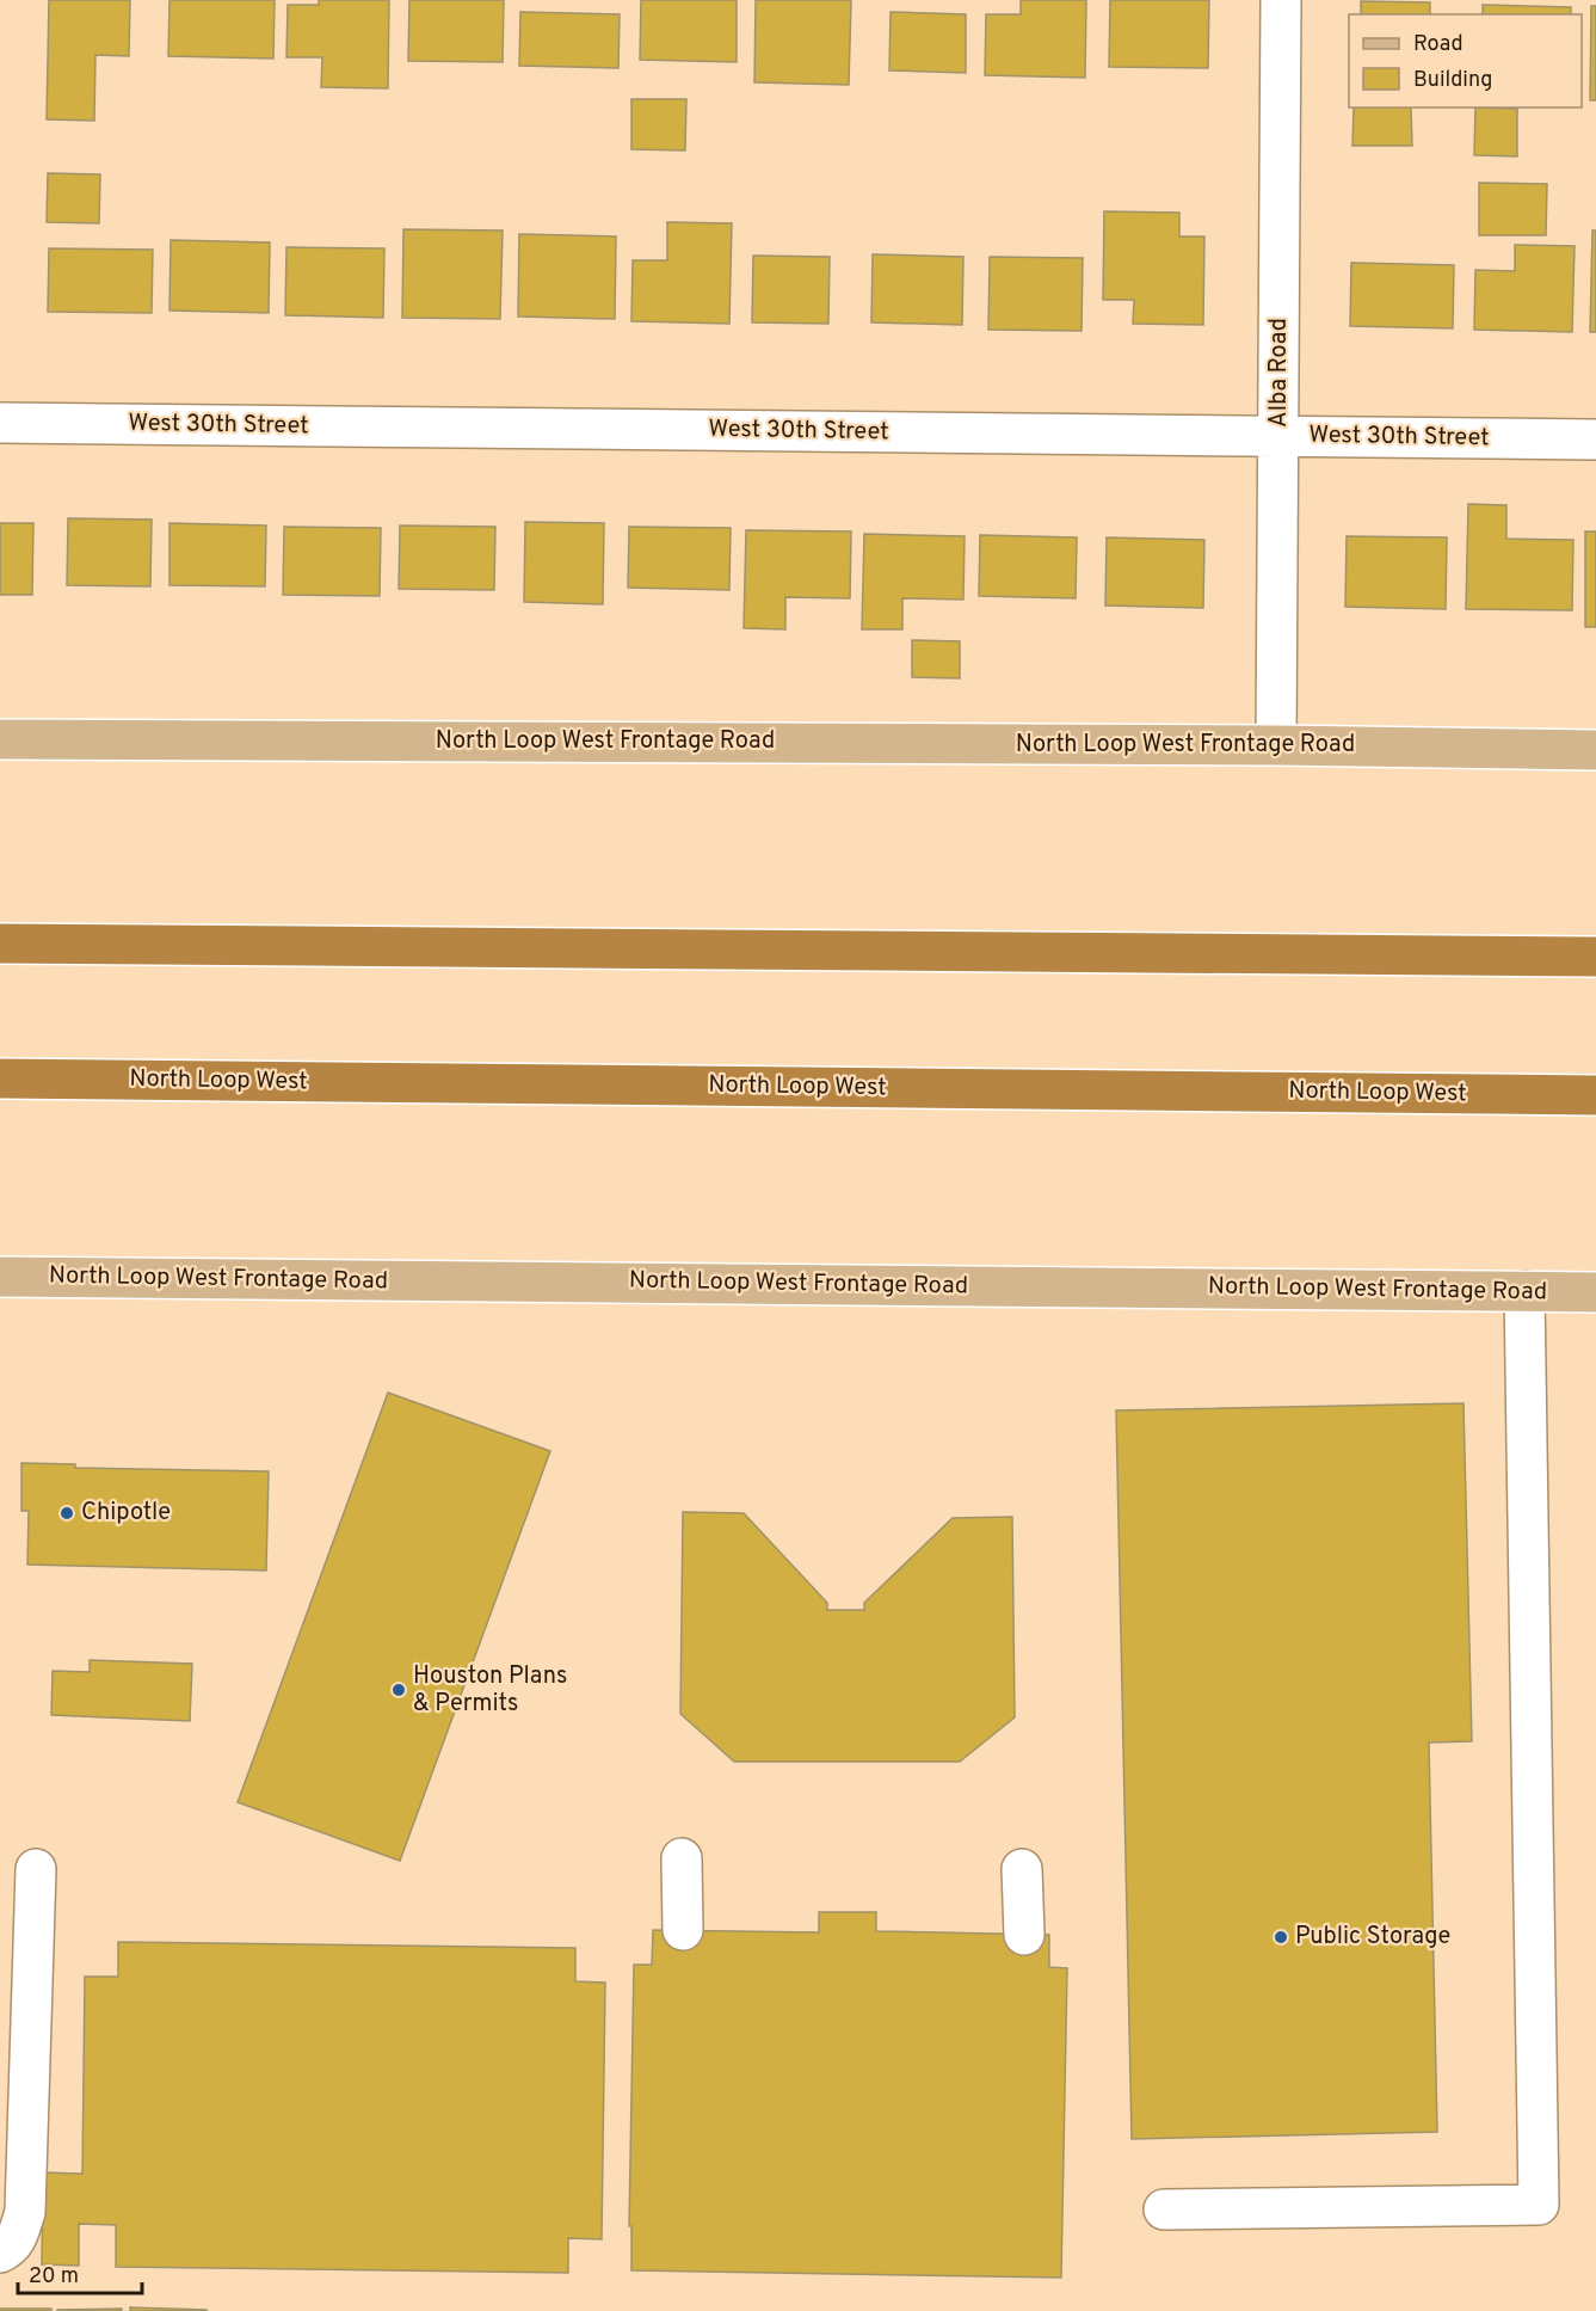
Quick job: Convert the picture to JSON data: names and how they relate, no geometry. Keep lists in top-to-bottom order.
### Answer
{
  "streets": {
    "highway": ["North Loop West"],
    "main road": ["North Loop West Frontage Road"],
    "street": ["Alba Road", "West 30th Street"]
  },
  "crossings": [
    ["Alba Road", "West 30th Street"],
    ["Alba Road", "North Loop West Frontage Road"]
  ],
  "places": ["Chipotle", "Houston Plans & Permits", "Public Storage"],
  "legend": ["Road", "Building"],
  "scale_bar": "20 m"
}
